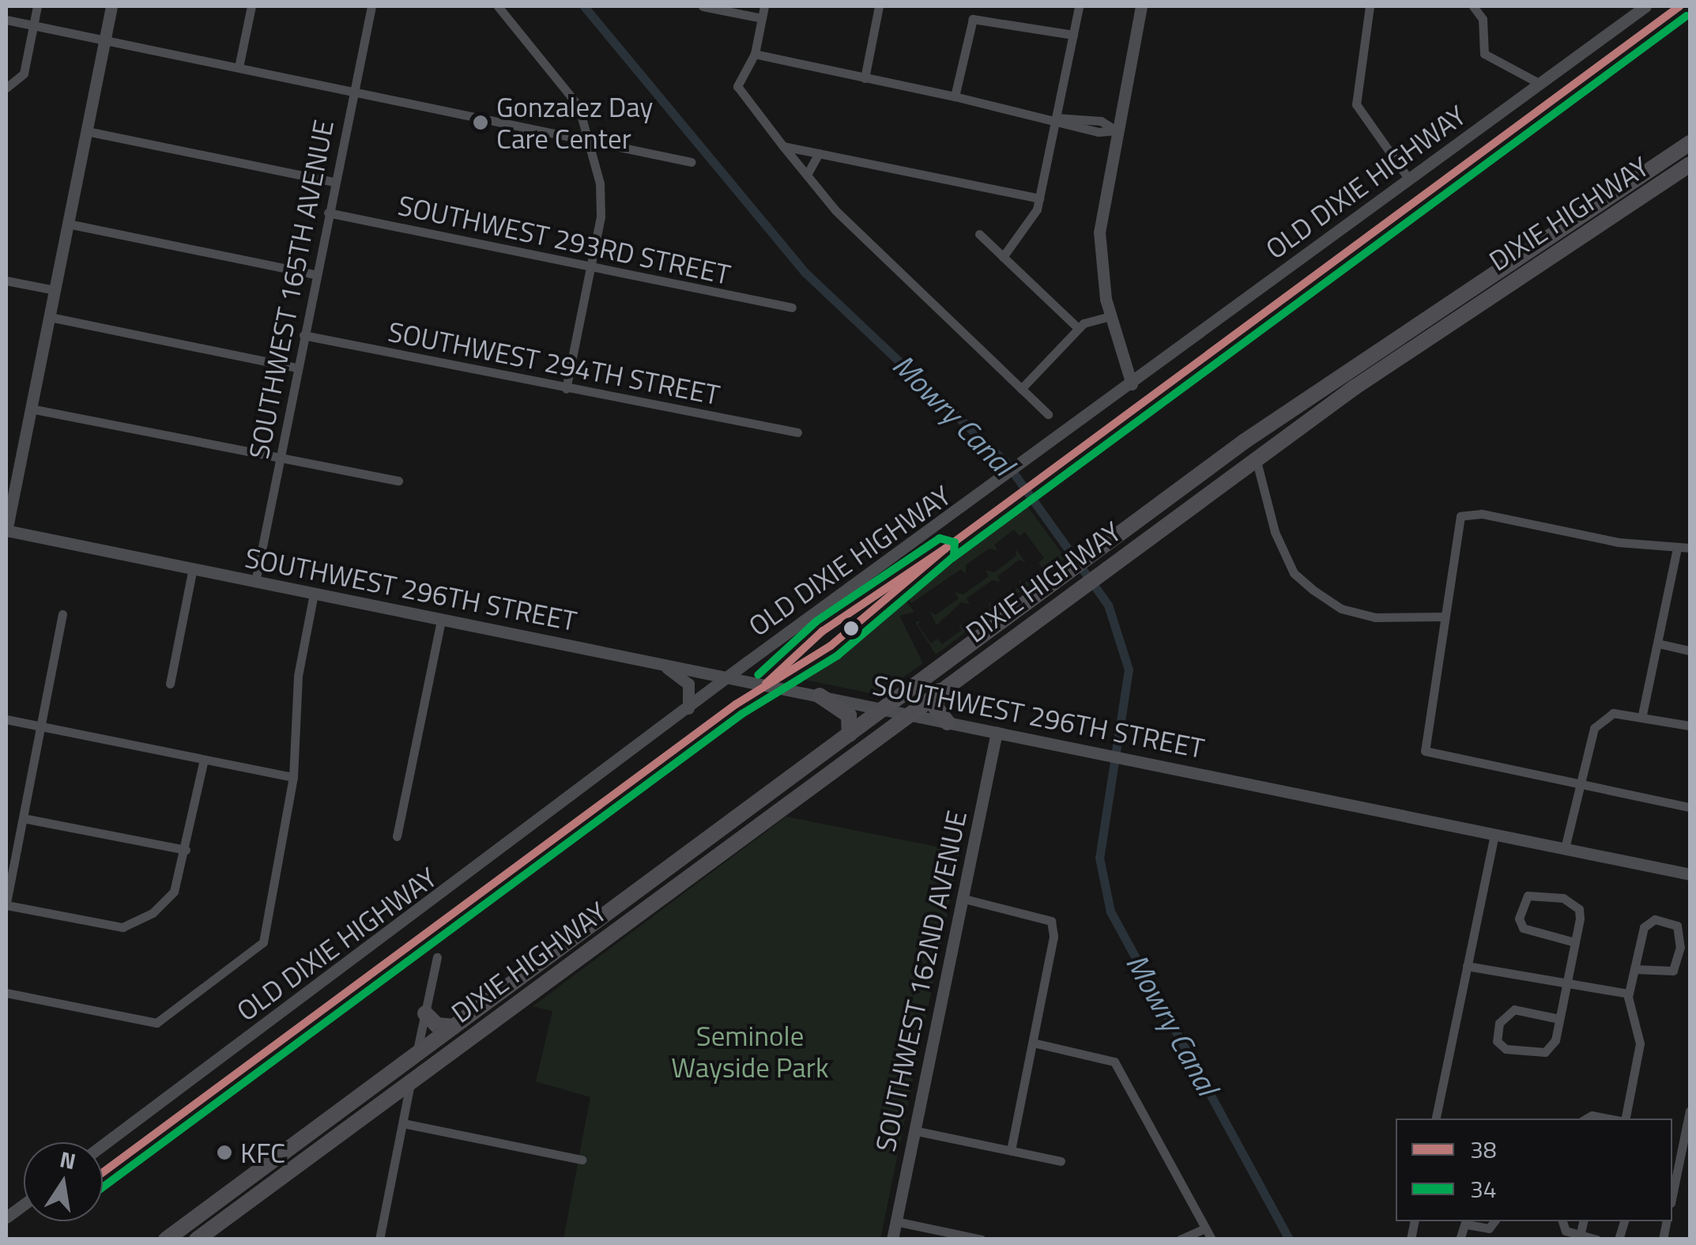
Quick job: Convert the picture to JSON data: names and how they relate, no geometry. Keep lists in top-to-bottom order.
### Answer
{
  "streets": {
    "highway": ["DIXIE HIGHWAY"],
    "street": [
      "OLD DIXIE HIGHWAY",
      "SOUTHWEST 293RD STREET",
      "SOUTHWEST 165TH AVENUE",
      "SOUTHWEST 294TH STREET",
      "SOUTHWEST 296TH STREET",
      "SOUTHWEST 162ND AVENUE"
    ]
  },
  "crossings": [
    ["OLD DIXIE HIGHWAY", "SOUTHWEST 296TH STREET"],
    ["DIXIE HIGHWAY", "SOUTHWEST 296TH STREET"],
    ["SOUTHWEST 293RD STREET", "SOUTHWEST 165TH AVENUE"],
    ["SOUTHWEST 165TH AVENUE", "SOUTHWEST 294TH STREET"],
    ["SOUTHWEST 165TH AVENUE", "SOUTHWEST 296TH STREET"],
    ["SOUTHWEST 296TH STREET", "SOUTHWEST 162ND AVENUE"]
  ],
  "water": ["Mowry Canal"],
  "parks": ["Seminole Wayside Park"],
  "places": ["Gonzalez Day Care Center", "KFC"],
  "lines": ["transit line 38", "transit line 34"],
  "legend": ["38", "34"],
  "north": "top"
}
